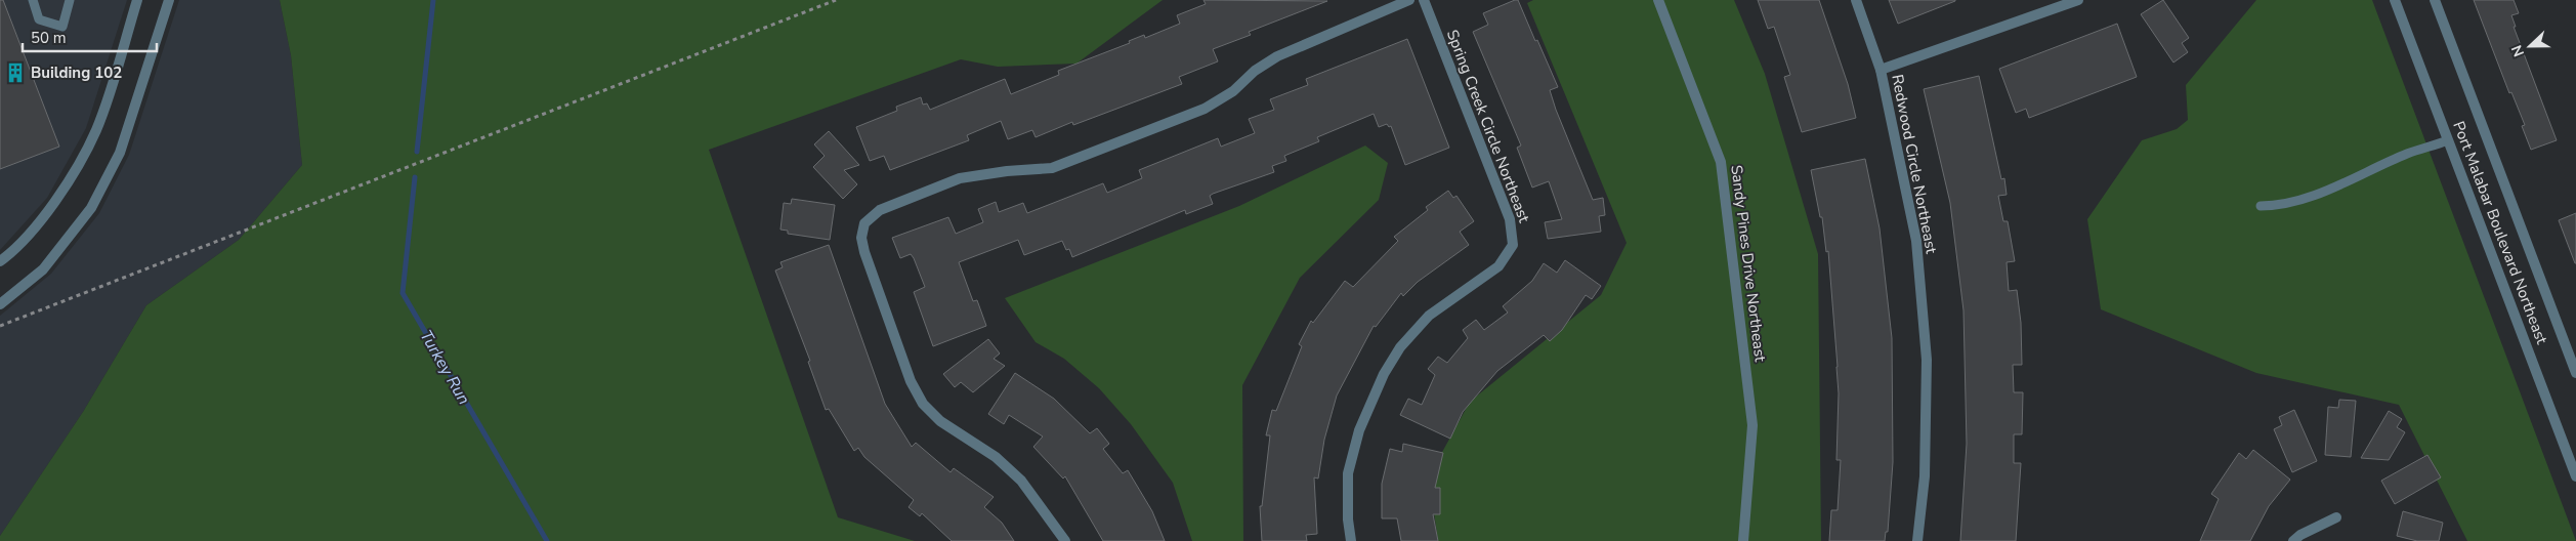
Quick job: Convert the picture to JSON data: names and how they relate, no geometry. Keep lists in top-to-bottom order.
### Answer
{
  "streets": {
    "street": [
      "Spring Creek Circle Northeast",
      "Redwood Circle Northeast",
      "Port Malabar Boulevard Northeast",
      "Sandy Pines Drive Northeast"
    ]
  },
  "water": ["Turkey Run"],
  "places": {
    "building": ["Building 102"]
  },
  "scale_bar": "50 m",
  "north": "left"
}
